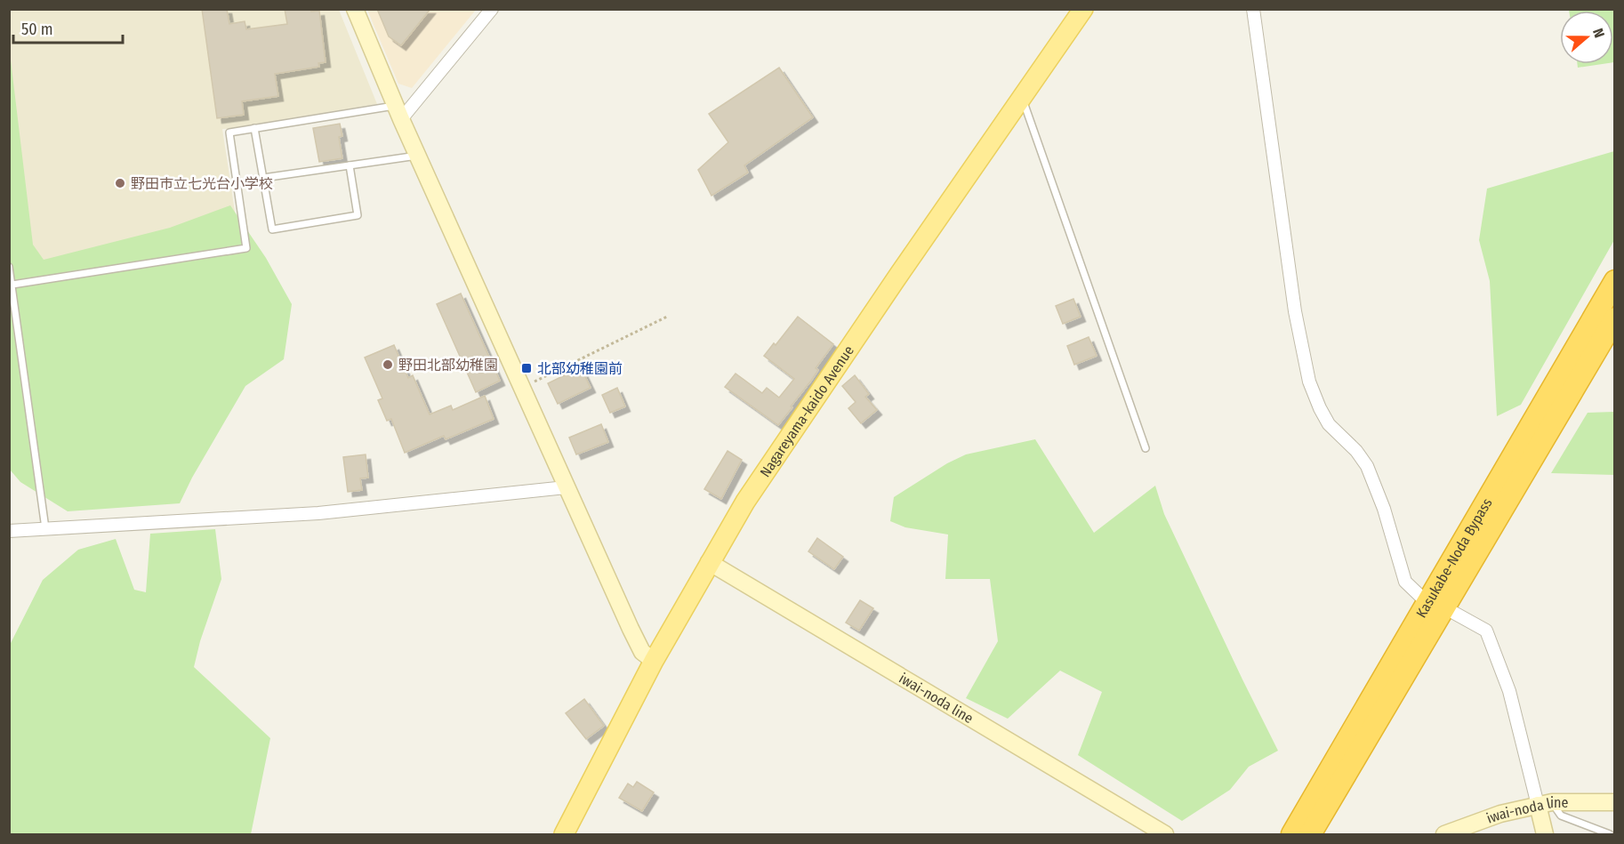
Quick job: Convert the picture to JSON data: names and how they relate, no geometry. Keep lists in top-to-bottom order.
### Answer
{
  "streets": {
    "highway": ["Kasukabe-Noda Bypass"],
    "main road": ["Nagareyama-kaido Avenue"],
    "street": ["iwai-noda line"]
  },
  "crossings": [
    ["Nagareyama-kaido Avenue", "iwai-noda line"]
  ],
  "places": {
    "other": ["野田市立七光台小学校", "野田北部幼稚園"],
    "transit": ["北部幼稚園前"]
  },
  "scale_bar": "50 m",
  "north": "right"
}
